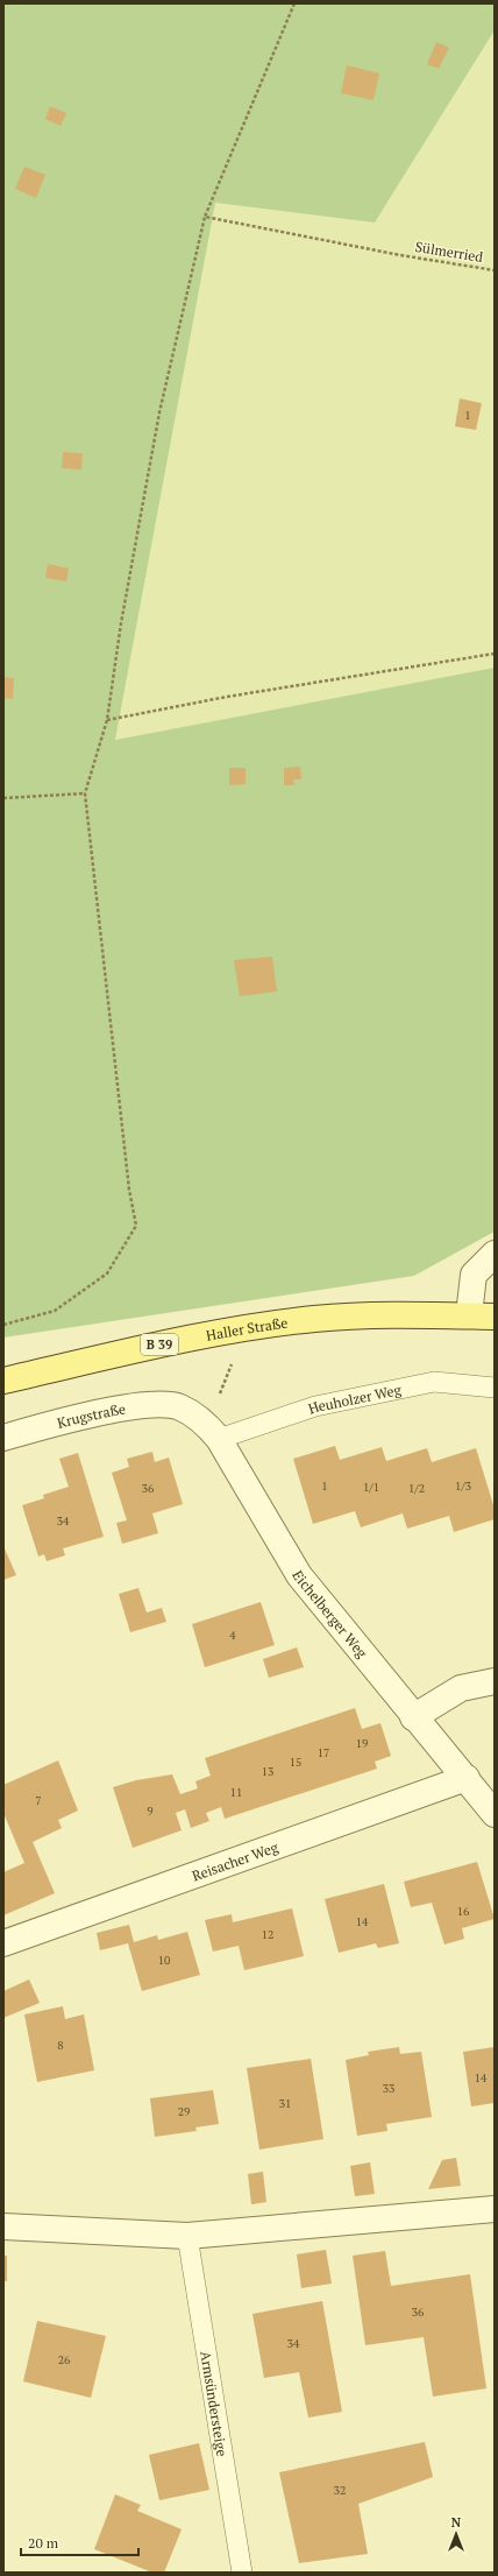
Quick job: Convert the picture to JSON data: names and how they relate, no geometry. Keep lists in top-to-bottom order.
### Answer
{
  "streets": {
    "main road": ["Haller Straße", "B 39"],
    "street": ["Krugstraße", "Eichelberger Weg", "Reisacher Weg"],
    "lane": ["Heuholzer Weg", "Armsündersteige"],
    "path": ["Sülmerried"]
  },
  "crossings": [
    ["Heuholzer Weg", "Eichelberger Weg"],
    ["Krugstraße", "Eichelberger Weg"],
    ["Eichelberger Weg", "Reisacher Weg"]
  ],
  "house_numbers": [
    "1",
    "1",
    "1/3",
    "1/1",
    "36",
    "1/2",
    "34",
    "4",
    "19",
    "17",
    "15",
    "13",
    "11",
    "7",
    "9",
    "16",
    "14",
    "12",
    "10",
    "8",
    "14",
    "33",
    "31",
    "29",
    "36",
    "34",
    "26",
    "32"
  ],
  "scale_bar": "20 m",
  "north": "top"
}
